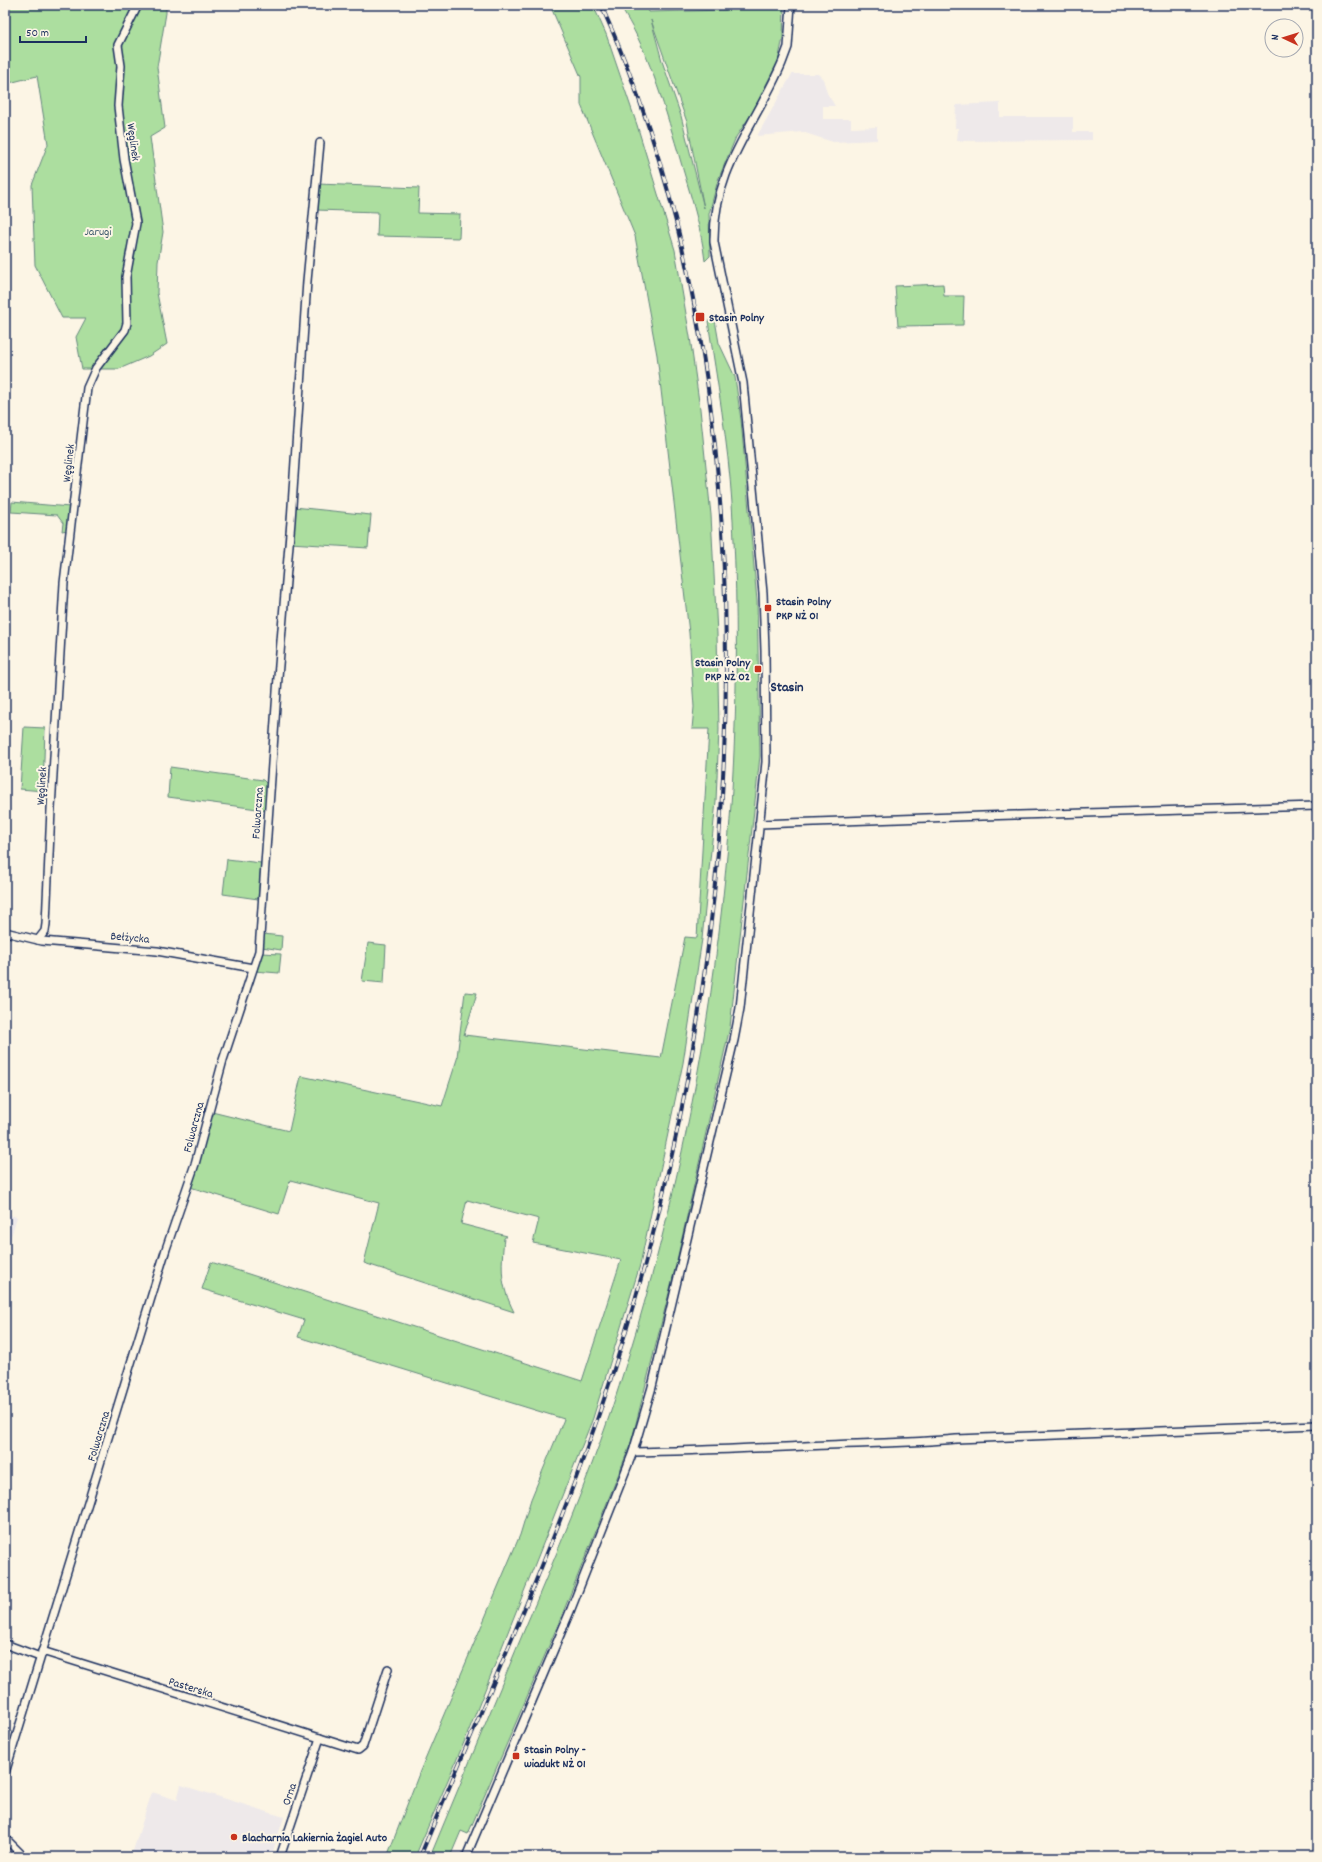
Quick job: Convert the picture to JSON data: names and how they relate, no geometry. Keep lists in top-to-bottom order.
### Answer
{
  "streets": {
    "street": [
      "Węglinek",
      "Folwarczna",
      "Bełżycka",
      "Pasterska",
      "Orna"
    ]
  },
  "crossings": [
    ["Węglinek", "Bełżycka"],
    ["Folwarczna", "Bełżycka"],
    ["Folwarczna", "Pasterska"],
    ["Pasterska", "Orna"]
  ],
  "districts": ["Stasin"],
  "parks": ["Jarugi"],
  "places": {
    "transit": [
      "Stasin Polny",
      "Stasin Polny PKP NŻ 01",
      "Stasin Polny PKP NŻ 02",
      "Stasin Polny - wiadukt NŻ 01"
    ],
    "other": ["Blacharnia Lakiernia Żagiel Auto"]
  },
  "scale_bar": "50 m",
  "north": "left"
}
